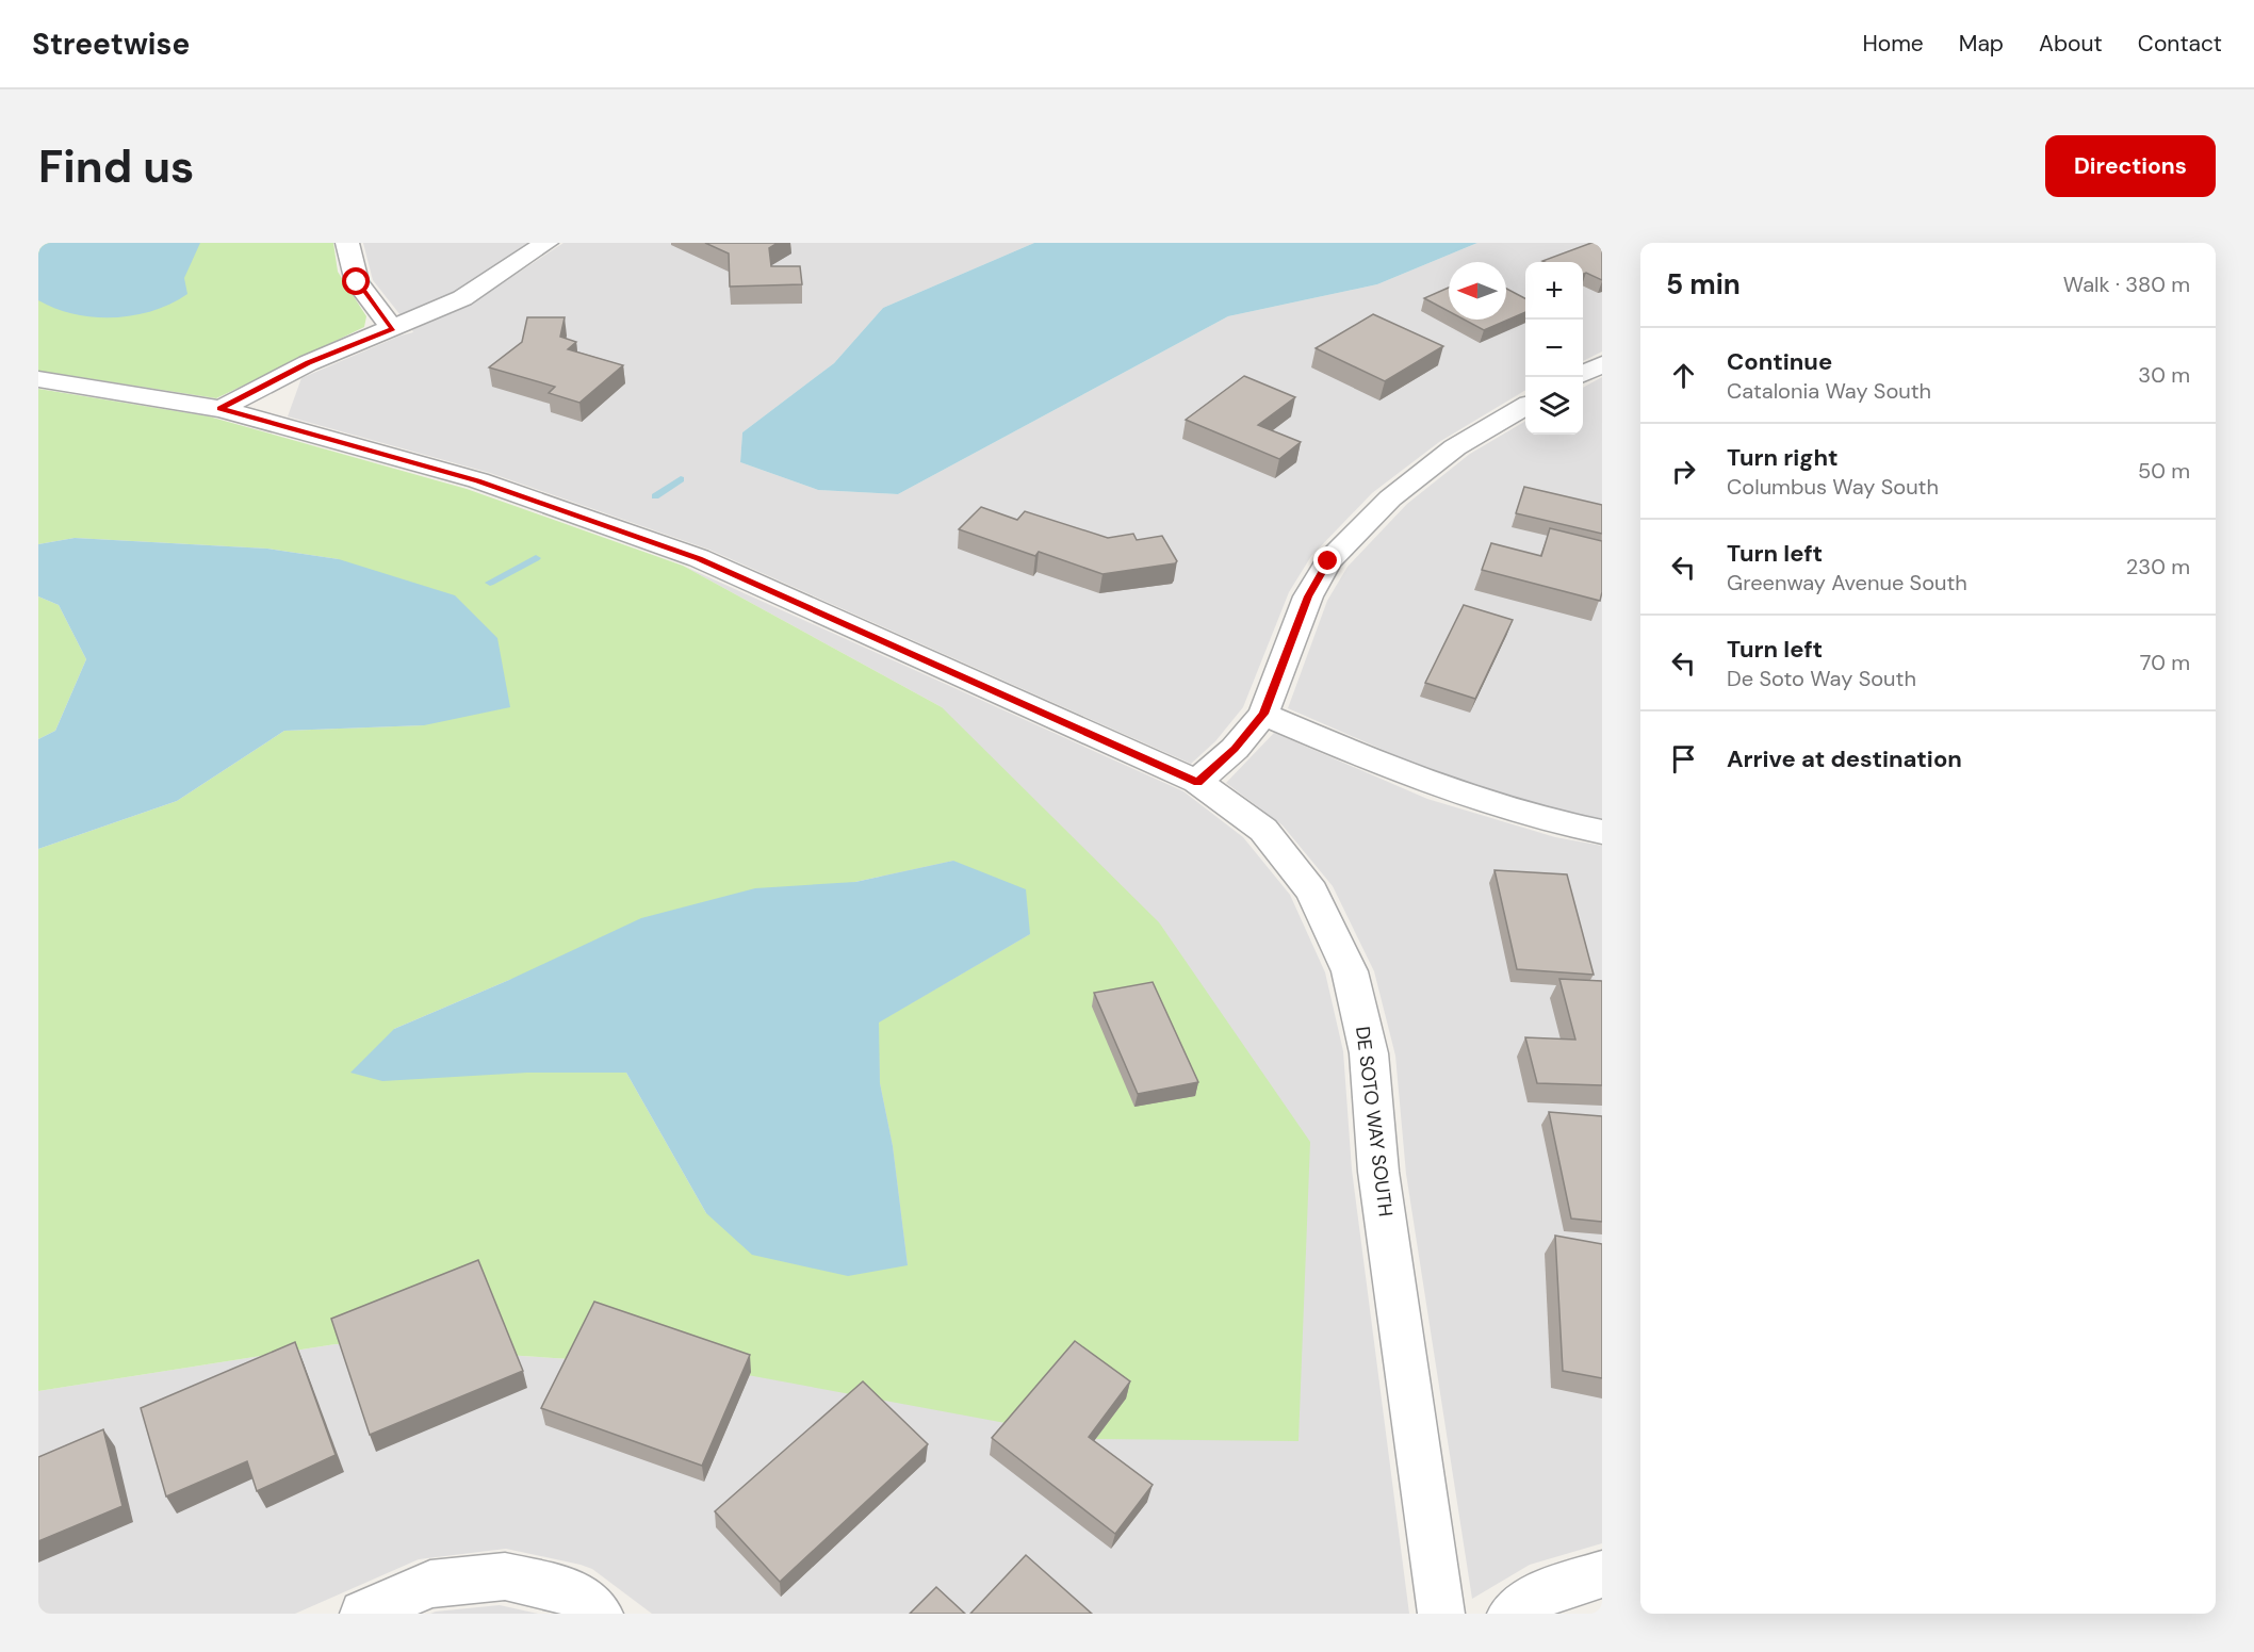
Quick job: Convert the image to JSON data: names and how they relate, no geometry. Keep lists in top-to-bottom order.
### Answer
{
  "streets": {
    "street": ["DE SOTO WAY SOUTH"]
  },
  "north": "left",
  "page": {
    "header": "Streetwise",
    "nav": [
      "Home",
      "Map",
      "About",
      "Contact"
    ],
    "buttons": "Directions",
    "title": "Find us",
    "heading": ["5 min", "Walk · 380 m"],
    "map_buttons": ["+", "−"],
    "list": [
      ["Continue", "Catalonia Way South", "30 m"],
      ["Turn right", "Columbus Way South", "50 m"],
      ["Turn left", "Greenway Avenue South", "230 m"],
      ["Turn left", "De Soto Way South", "70 m"],
      "Arrive at destination"
    ]
  }
}
